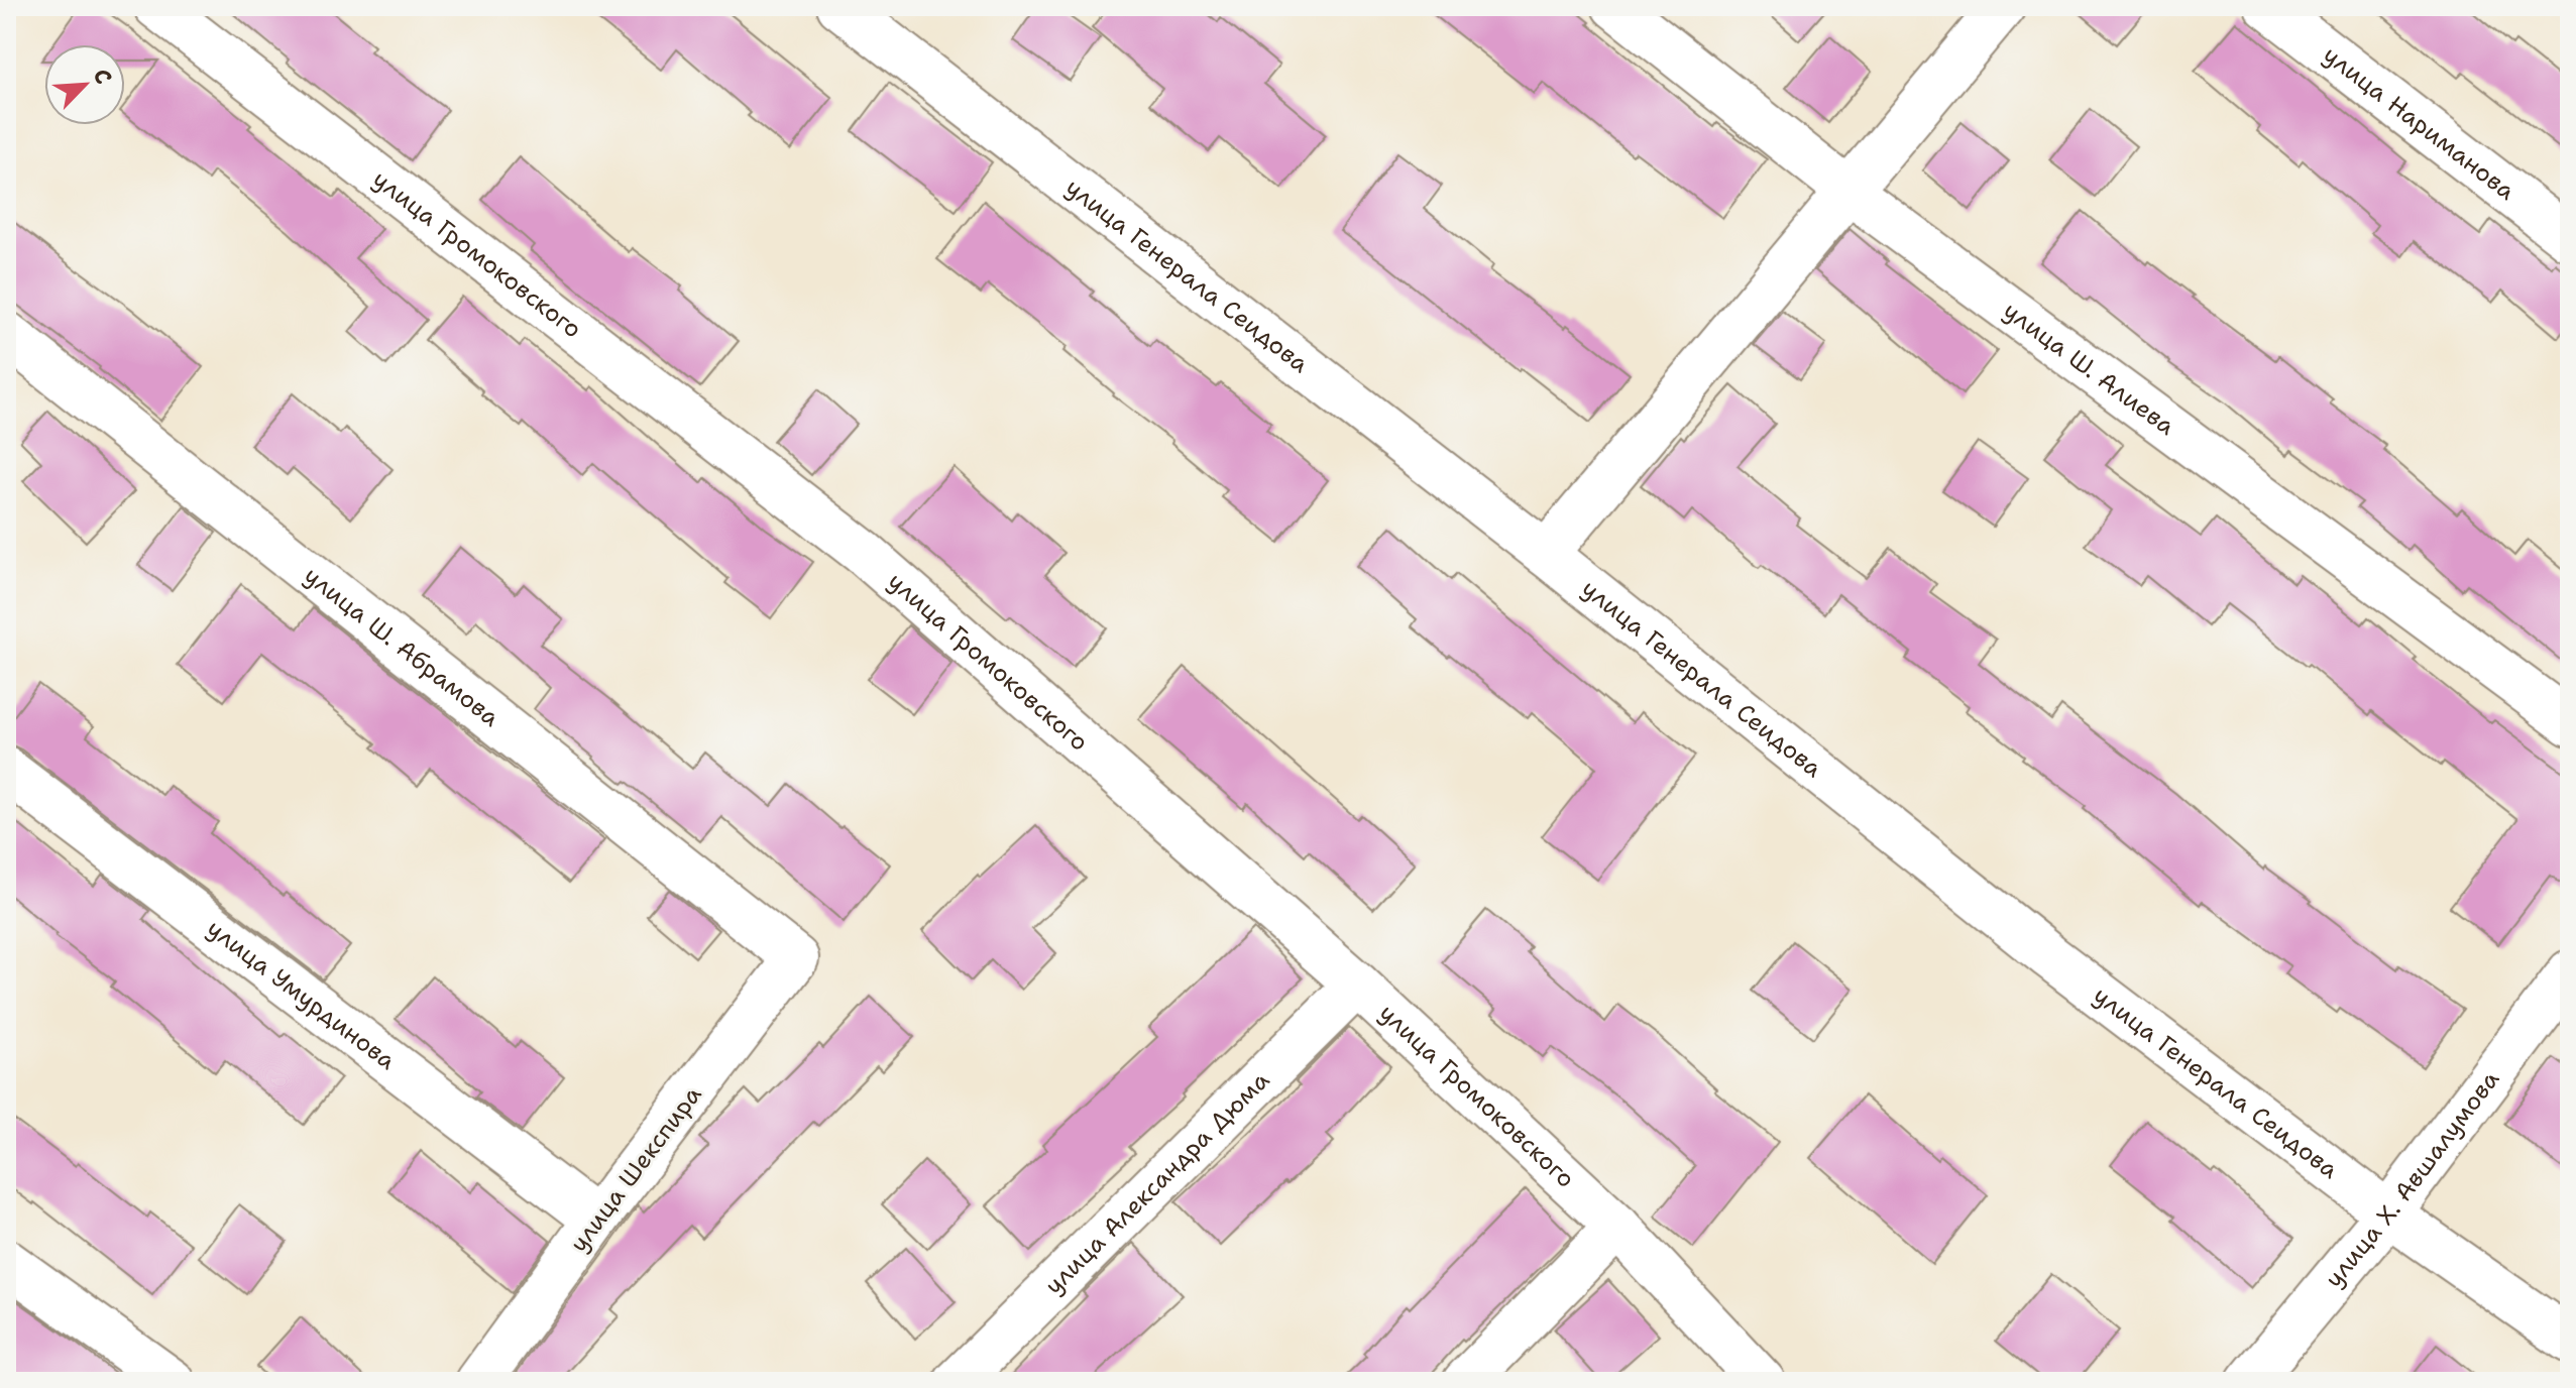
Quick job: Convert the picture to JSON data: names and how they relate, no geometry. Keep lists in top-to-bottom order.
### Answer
{
  "streets": {
    "street": [
      "улица Нариманова",
      "улица Громоковского",
      "улица Генерала Сеидова",
      "улица Ш. Алиева",
      "улица Ш. Абрамова",
      "улица Умурдинова",
      "улица Шекспира",
      "улица Х. Авшалумова",
      "улица Александра Дюма"
    ]
  },
  "crossings": [
    ["улица Громоковского", "улица Александра Дюма"],
    ["улица Генерала Сеидова", "улица Х. Авшалумова"],
    ["улица Ш. Абрамова", "улица Шекспира"],
    ["улица Умурдинова", "улица Шекспира"]
  ],
  "north": "top right"
}
